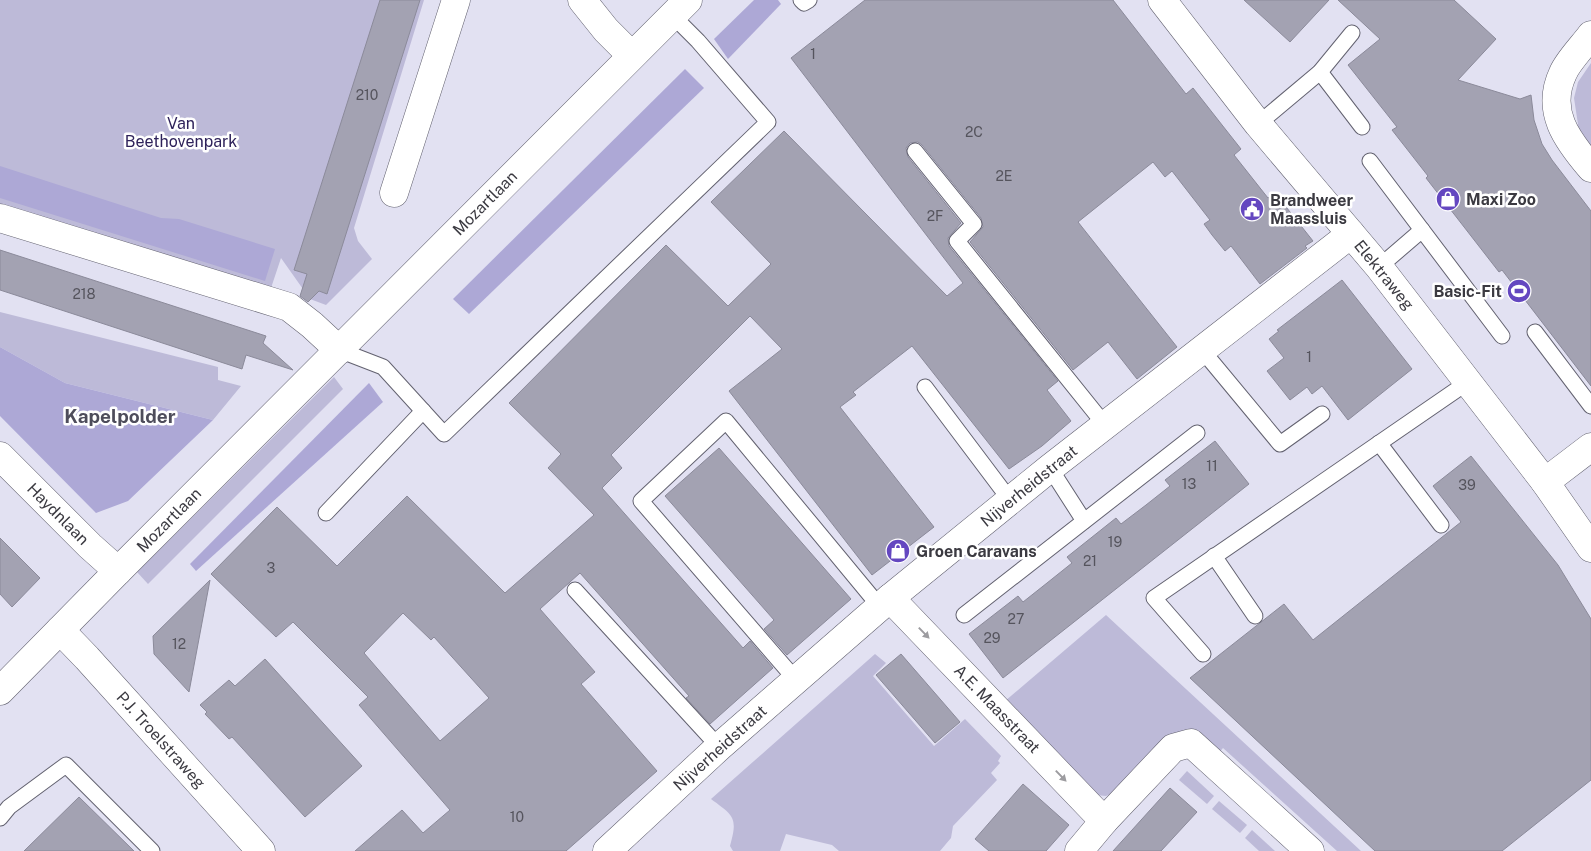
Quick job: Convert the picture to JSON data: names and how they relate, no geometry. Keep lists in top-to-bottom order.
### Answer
{
  "streets": {
    "street": [
      "Mozartlaan",
      "Elektraweg",
      "Nijverheidstraat",
      "Haydnlaan",
      "A.E. Maasstraat",
      "P.J. Troelstraweg"
    ]
  },
  "crossings": [
    ["Mozartlaan", "Haydnlaan"],
    ["Mozartlaan", "P.J. Troelstraweg"],
    ["Elektraweg", "Nijverheidstraat"],
    ["Nijverheidstraat", "A.E. Maasstraat"]
  ],
  "one_way": ["A.E. Maasstraat"],
  "districts": ["Kapelpolder"],
  "parks": ["Van Beethovenpark"],
  "places": {
    "shop": ["Maxi Zoo", "Groen Caravans"],
    "public building": ["Brandweer Maassluis"],
    "sports": ["Basic-Fit"]
  },
  "house_numbers": [
    "1",
    "210",
    "2C",
    "2E",
    "2F",
    "218",
    "1",
    "11",
    "13",
    "39",
    "19",
    "21",
    "3",
    "27",
    "29",
    "12",
    "10"
  ]
}
